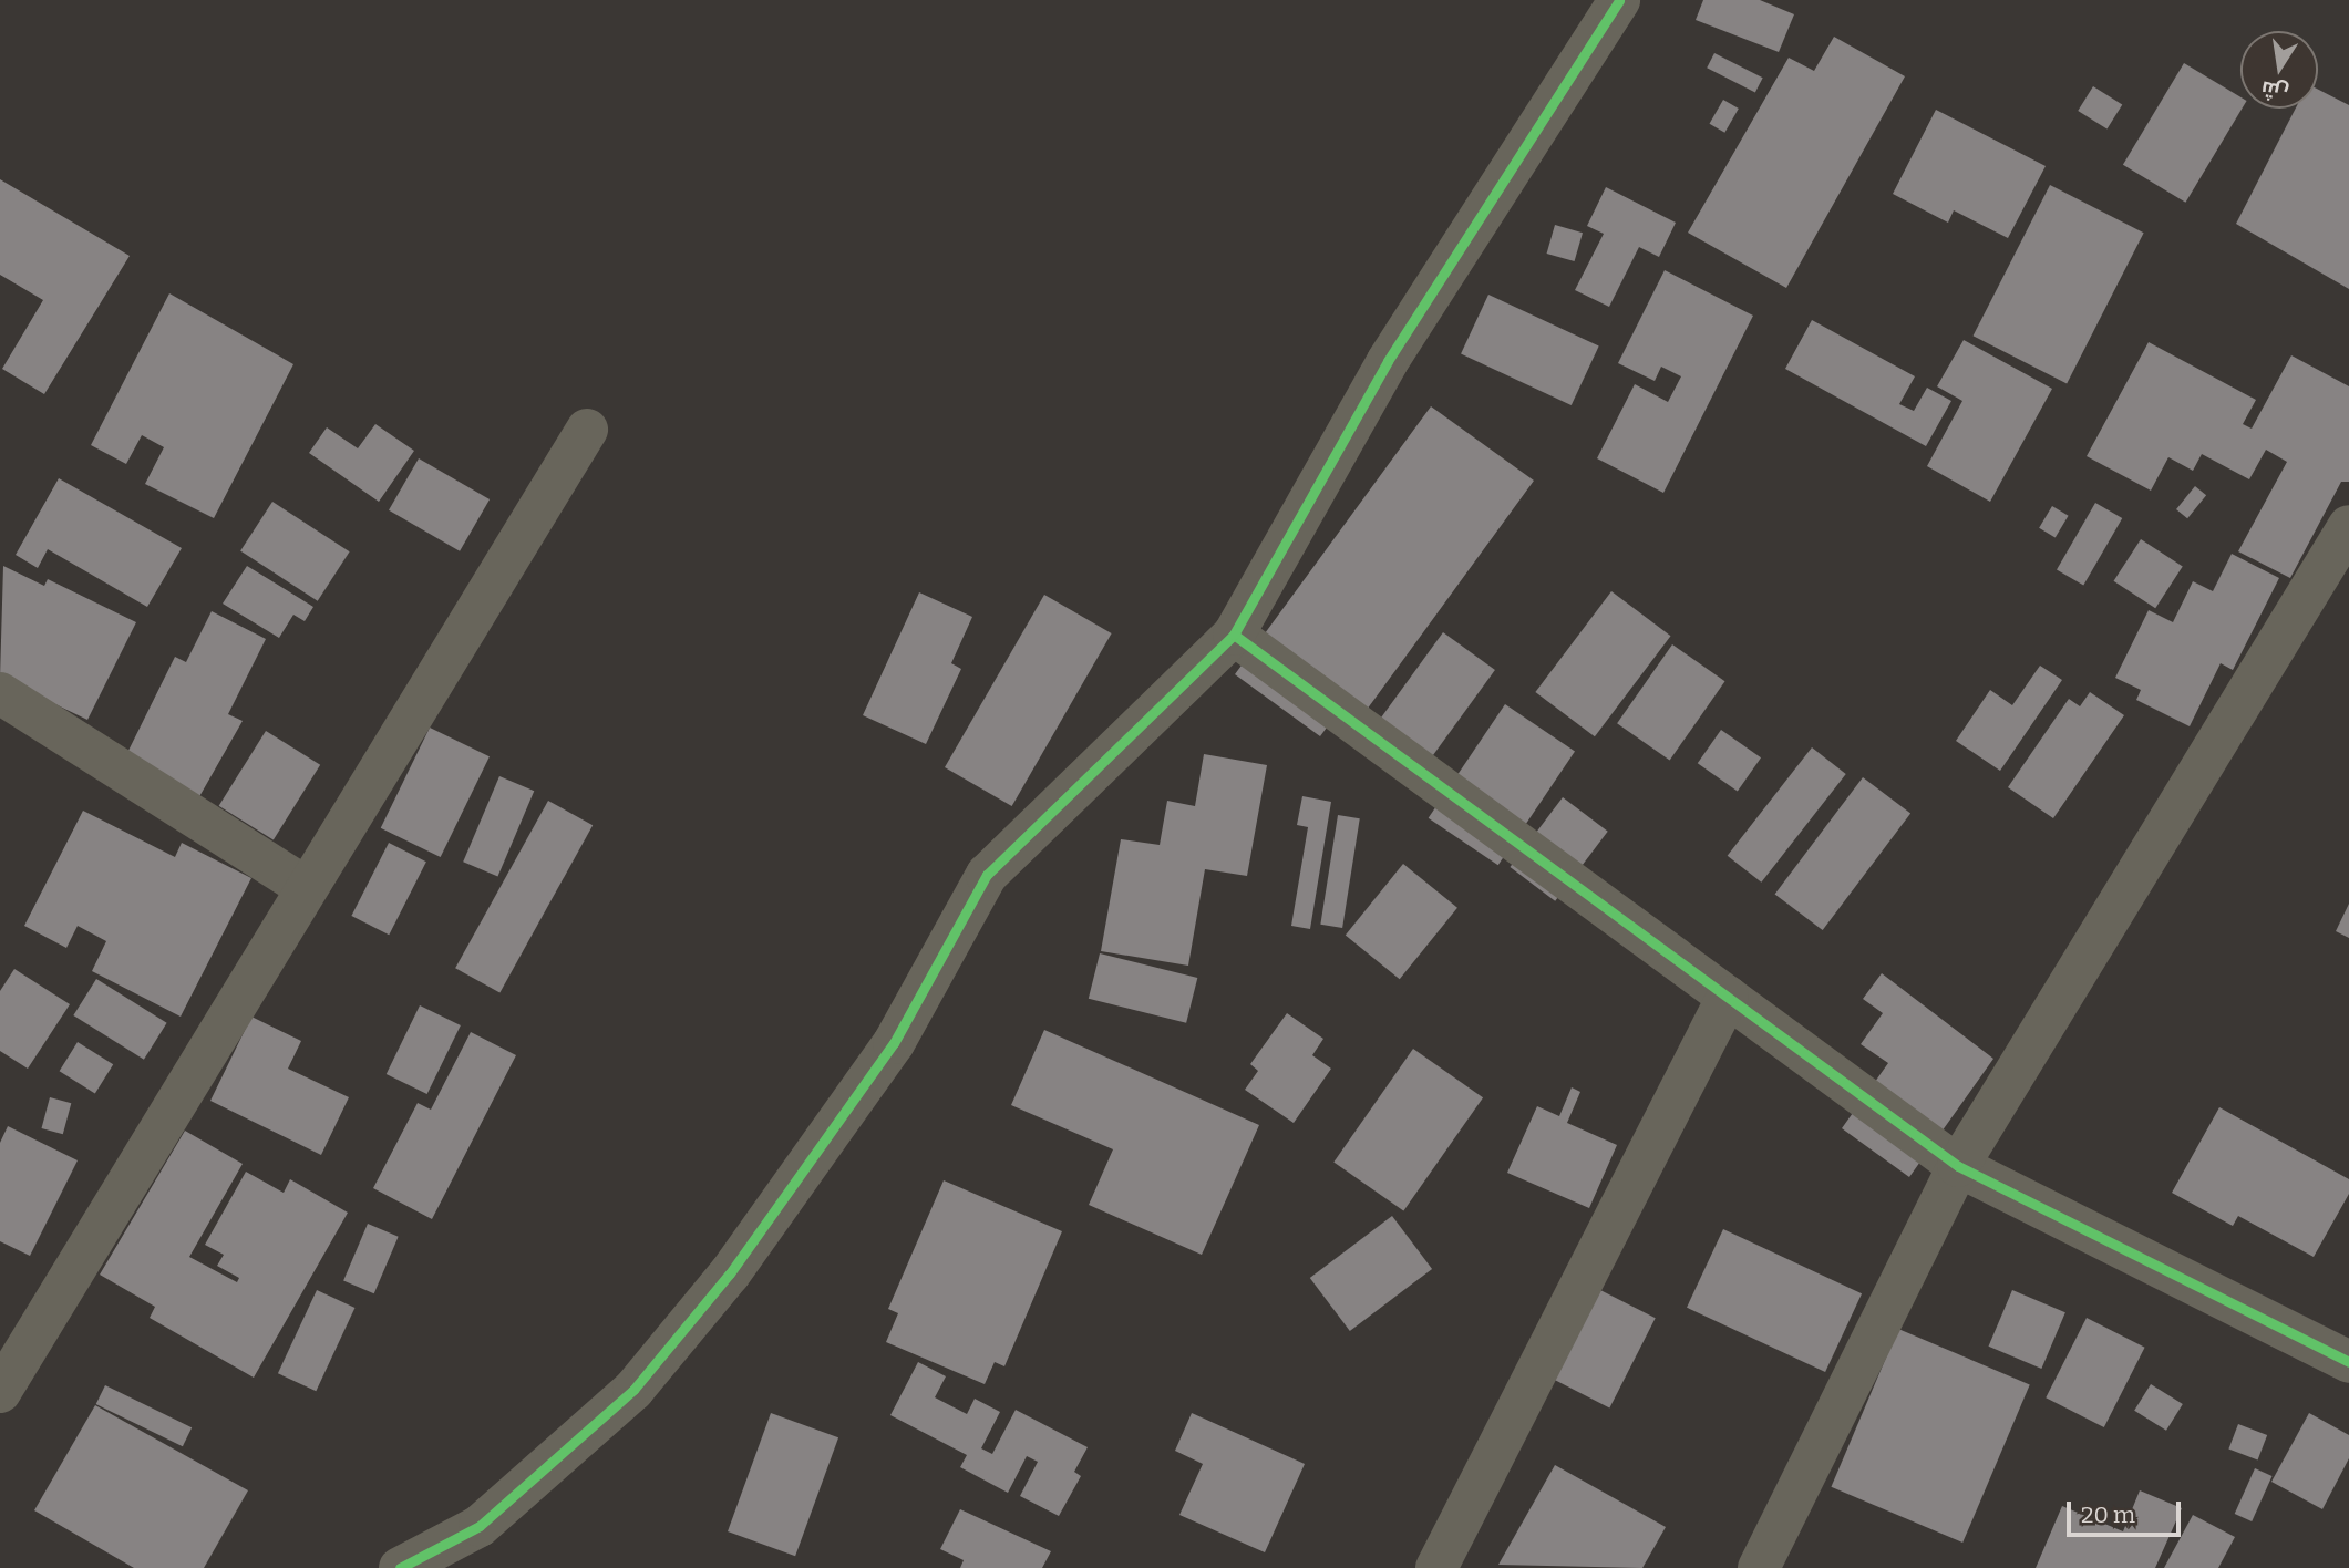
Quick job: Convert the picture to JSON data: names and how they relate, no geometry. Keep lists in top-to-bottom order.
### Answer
{
  "scale_bar": "20 m",
  "north": "bottom"
}
